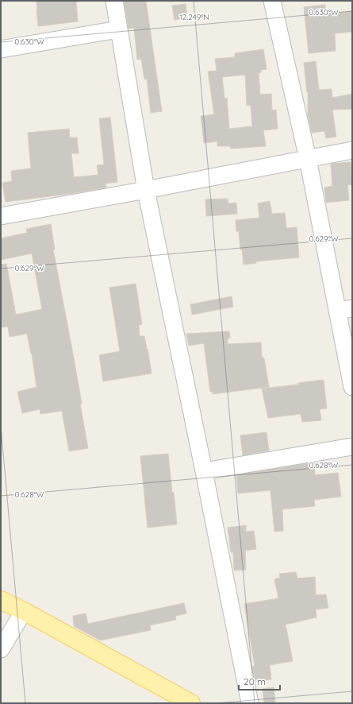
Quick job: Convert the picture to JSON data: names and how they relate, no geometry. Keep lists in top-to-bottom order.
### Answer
{
  "scale_bar": "20 m",
  "coordinates": [
    "0.630°W",
    "12.249°N",
    "0.629°W",
    "0.628°W"
  ]
}
